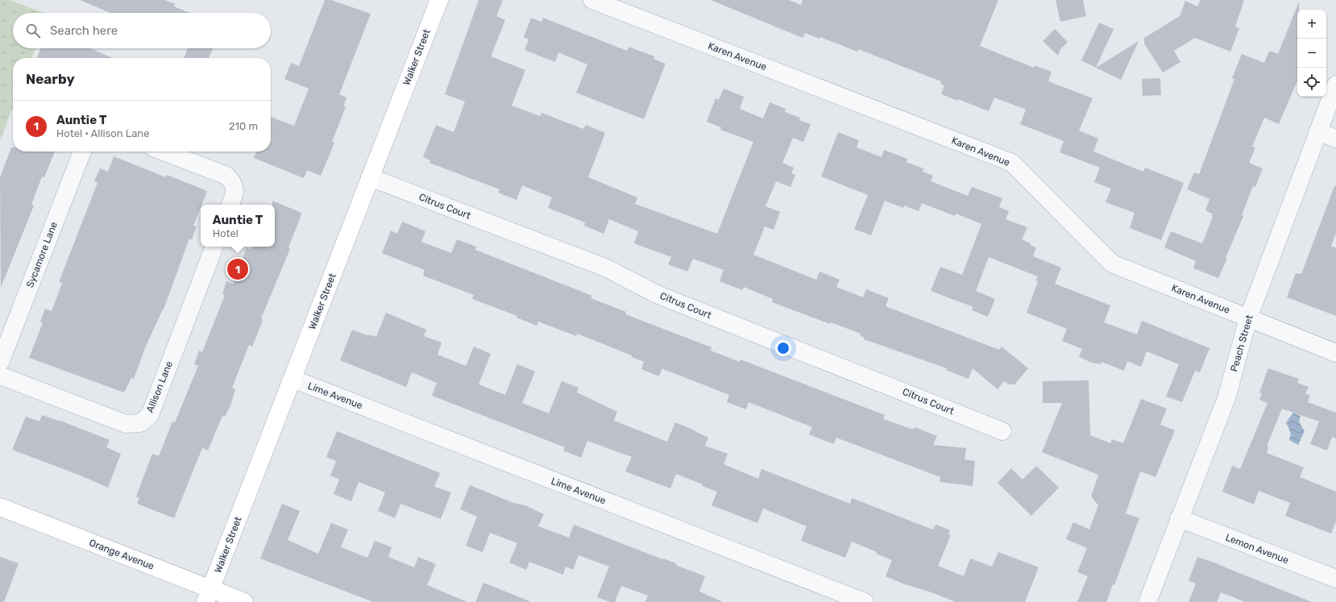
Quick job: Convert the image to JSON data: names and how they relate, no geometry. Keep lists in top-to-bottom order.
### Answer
{
  "streets": {
    "main road": ["Walker Street", "Orange Avenue"],
    "street": [
      "Karen Avenue",
      "Citrus Court",
      "Sycamore Lane",
      "Peach Street",
      "Allison Lane",
      "Lime Avenue",
      "Lemon Avenue"
    ]
  },
  "crossings": [
    ["Karen Avenue", "Peach Street"],
    ["Walker Street", "Citrus Court"],
    ["Walker Street", "Lime Avenue"],
    ["Walker Street", "Orange Avenue"],
    ["Peach Street", "Lemon Avenue"]
  ],
  "page": {
    "map_buttons": ["+", "−"],
    "search": "Search here",
    "heading": "Nearby",
    "list": [
      {
        "mark": "1",
        "name": "Auntie T",
        "note": "Hotel · Allison Lane",
        "value": "210 m"
      }
    ],
    "popup": ["Auntie T", "Hotel"],
    "pins": "1"
  }
}
